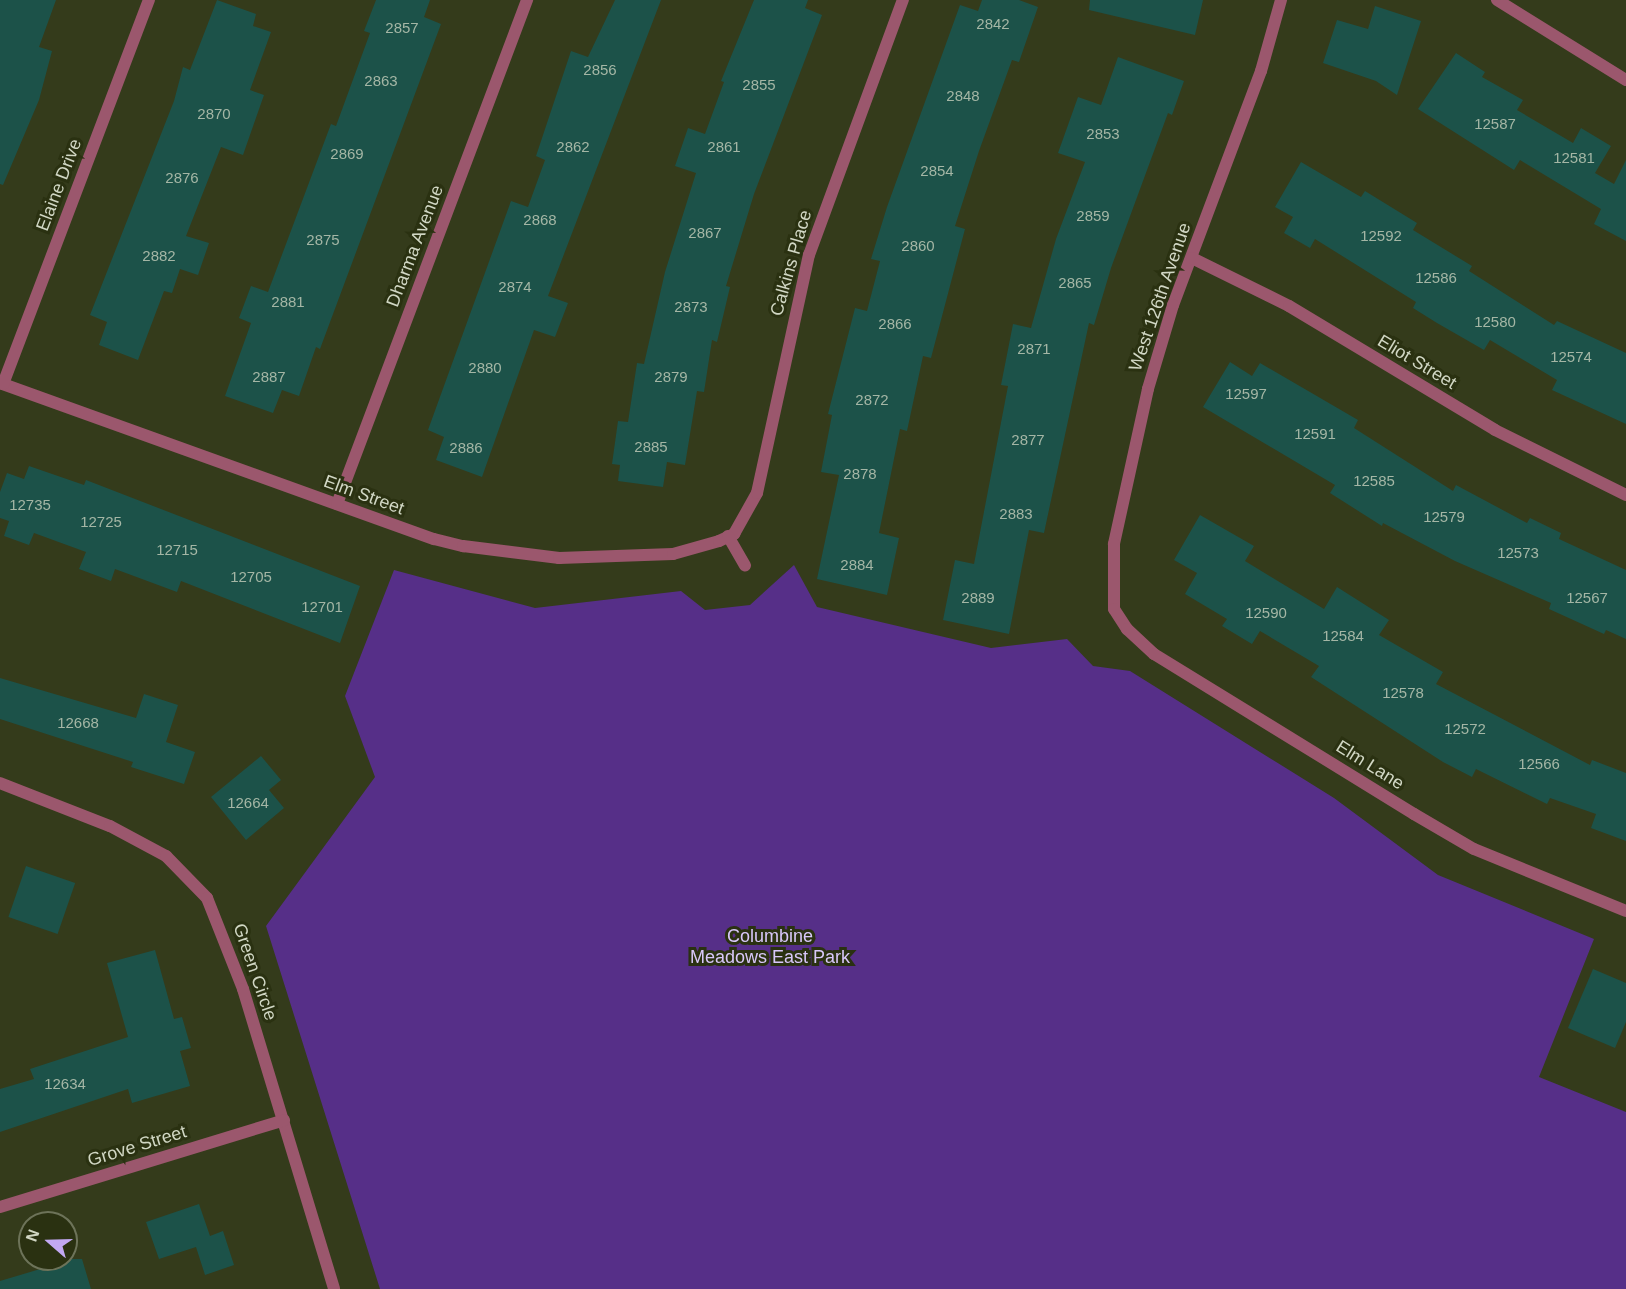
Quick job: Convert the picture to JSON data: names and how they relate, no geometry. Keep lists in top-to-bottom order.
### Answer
{
  "streets": {
    "street": [
      "Elaine Drive",
      "Dharma Avenue",
      "Calkins Place",
      "West 126th Avenue",
      "Eliot Street",
      "Elm Street",
      "Elm Lane",
      "Green Circle",
      "Grove Street"
    ]
  },
  "crossings": [
    ["Elaine Drive", "Elm Street"],
    ["Dharma Avenue", "Elm Street"],
    ["Calkins Place", "Elm Street"],
    ["West 126th Avenue", "Eliot Street"],
    ["West 126th Avenue", "Elm Lane"],
    ["Green Circle", "Grove Street"]
  ],
  "parks": ["Columbine Meadows East Park"],
  "house_numbers": [
    "2842",
    "2857",
    "2856",
    "2863",
    "2855",
    "2848",
    "2870",
    "12587",
    "2853",
    "2862",
    "2861",
    "2869",
    "12581",
    "2854",
    "2876",
    "2859",
    "2868",
    "2867",
    "12592",
    "2875",
    "2860",
    "2882",
    "12586",
    "2865",
    "2874",
    "2881",
    "2873",
    "12580",
    "2866",
    "2871",
    "12574",
    "2880",
    "2887",
    "2879",
    "12597",
    "2872",
    "12591",
    "2877",
    "2885",
    "2886",
    "2878",
    "12585",
    "12735",
    "2883",
    "12579",
    "12725",
    "12715",
    "12573",
    "2884",
    "12705",
    "2889",
    "12567",
    "12701",
    "12590",
    "12584",
    "12578",
    "12668",
    "12572",
    "12566",
    "12664",
    "12634"
  ],
  "north": "left"
}
